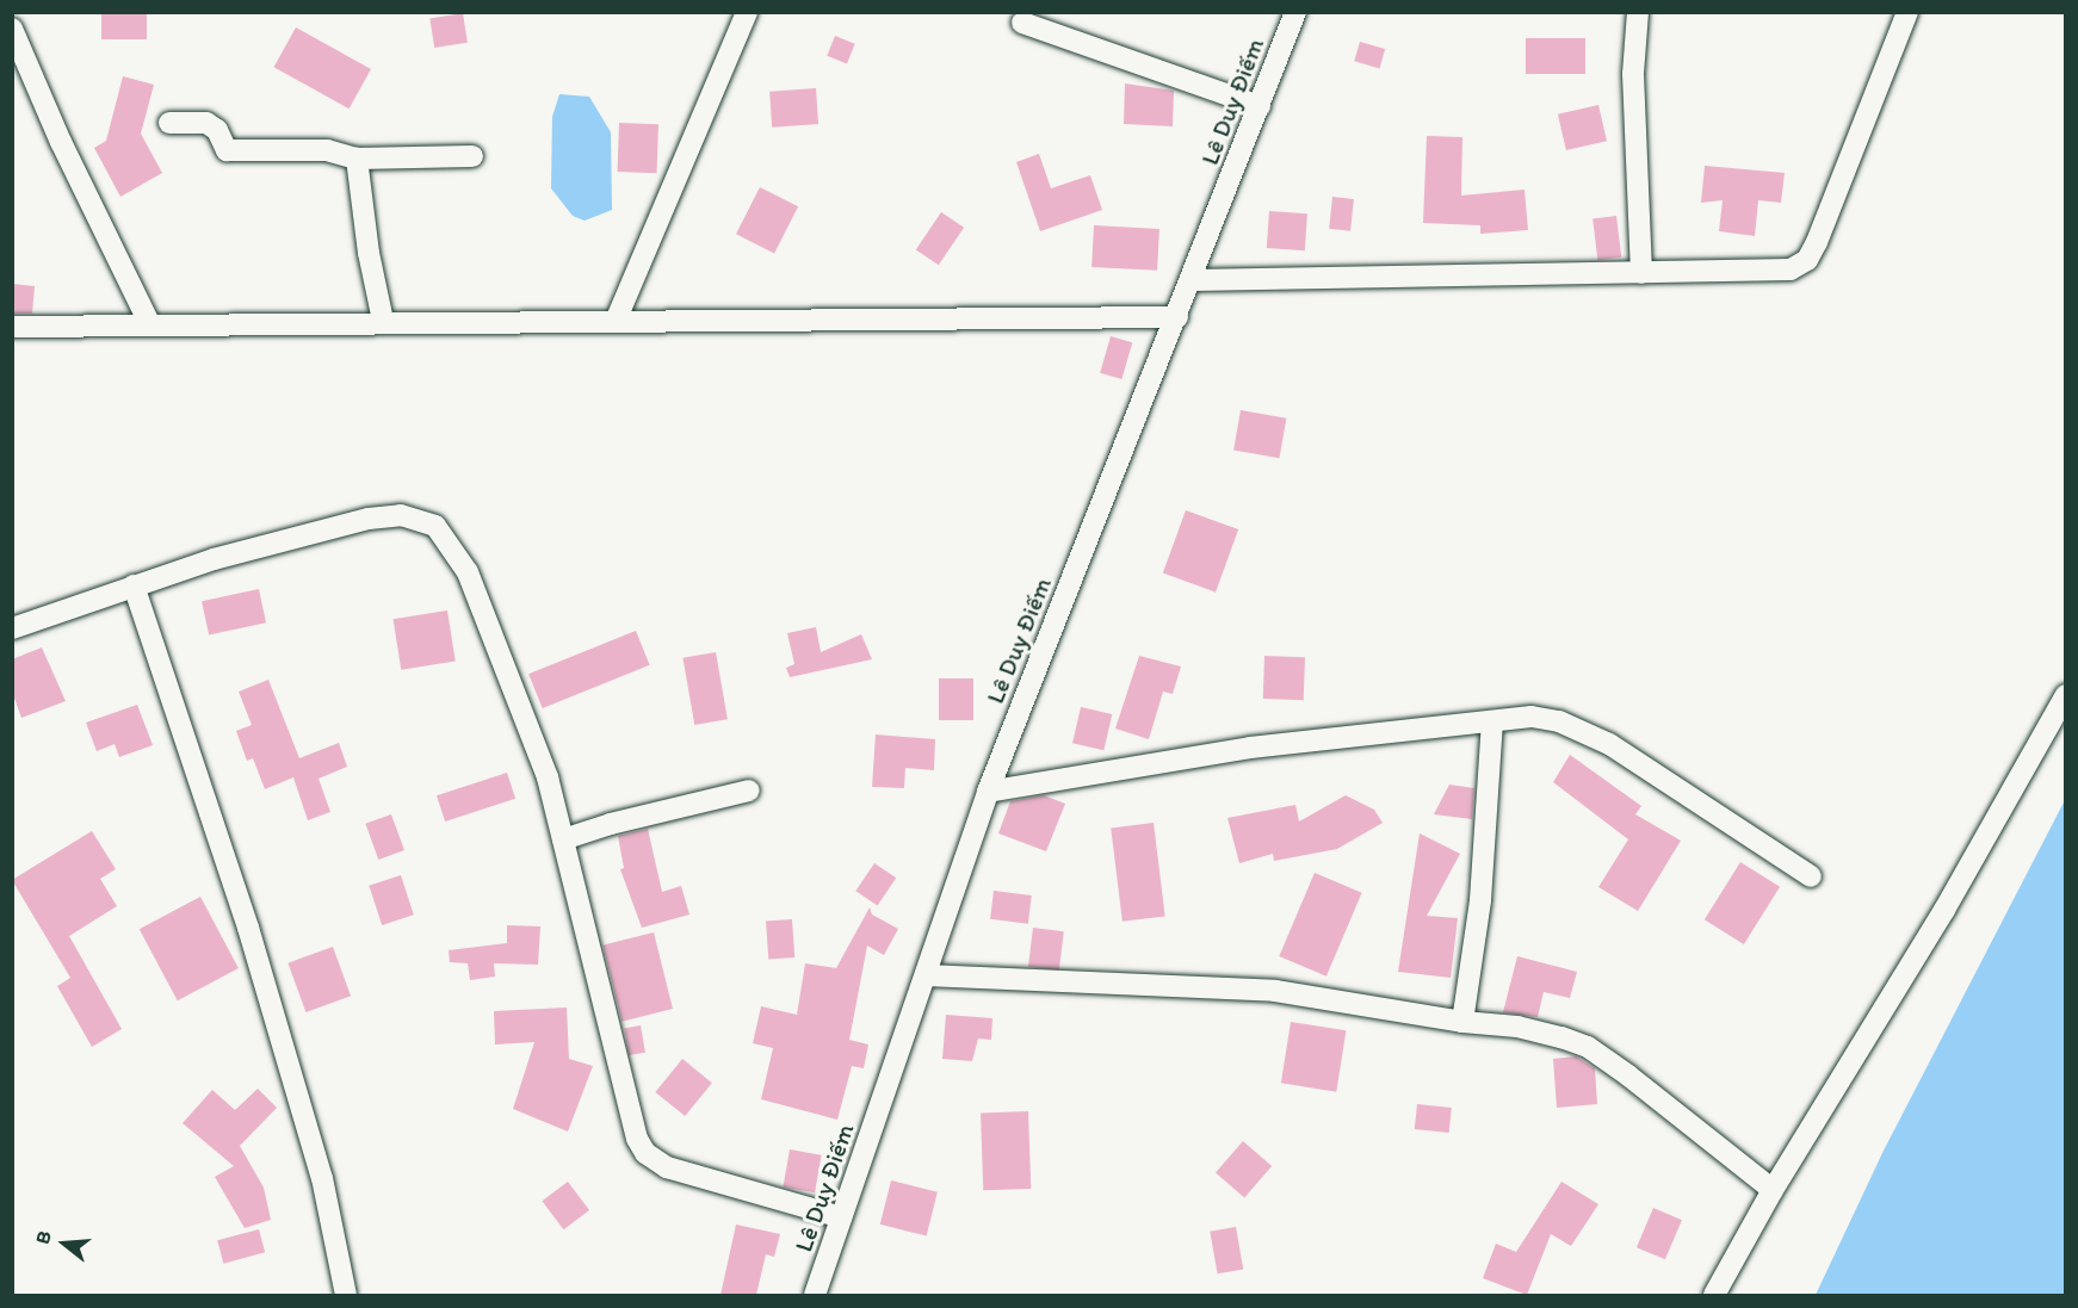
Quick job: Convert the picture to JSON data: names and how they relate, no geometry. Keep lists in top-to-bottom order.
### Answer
{
  "streets": {
    "street": ["Lê Duy Điếm"]
  },
  "north": "left"
}
